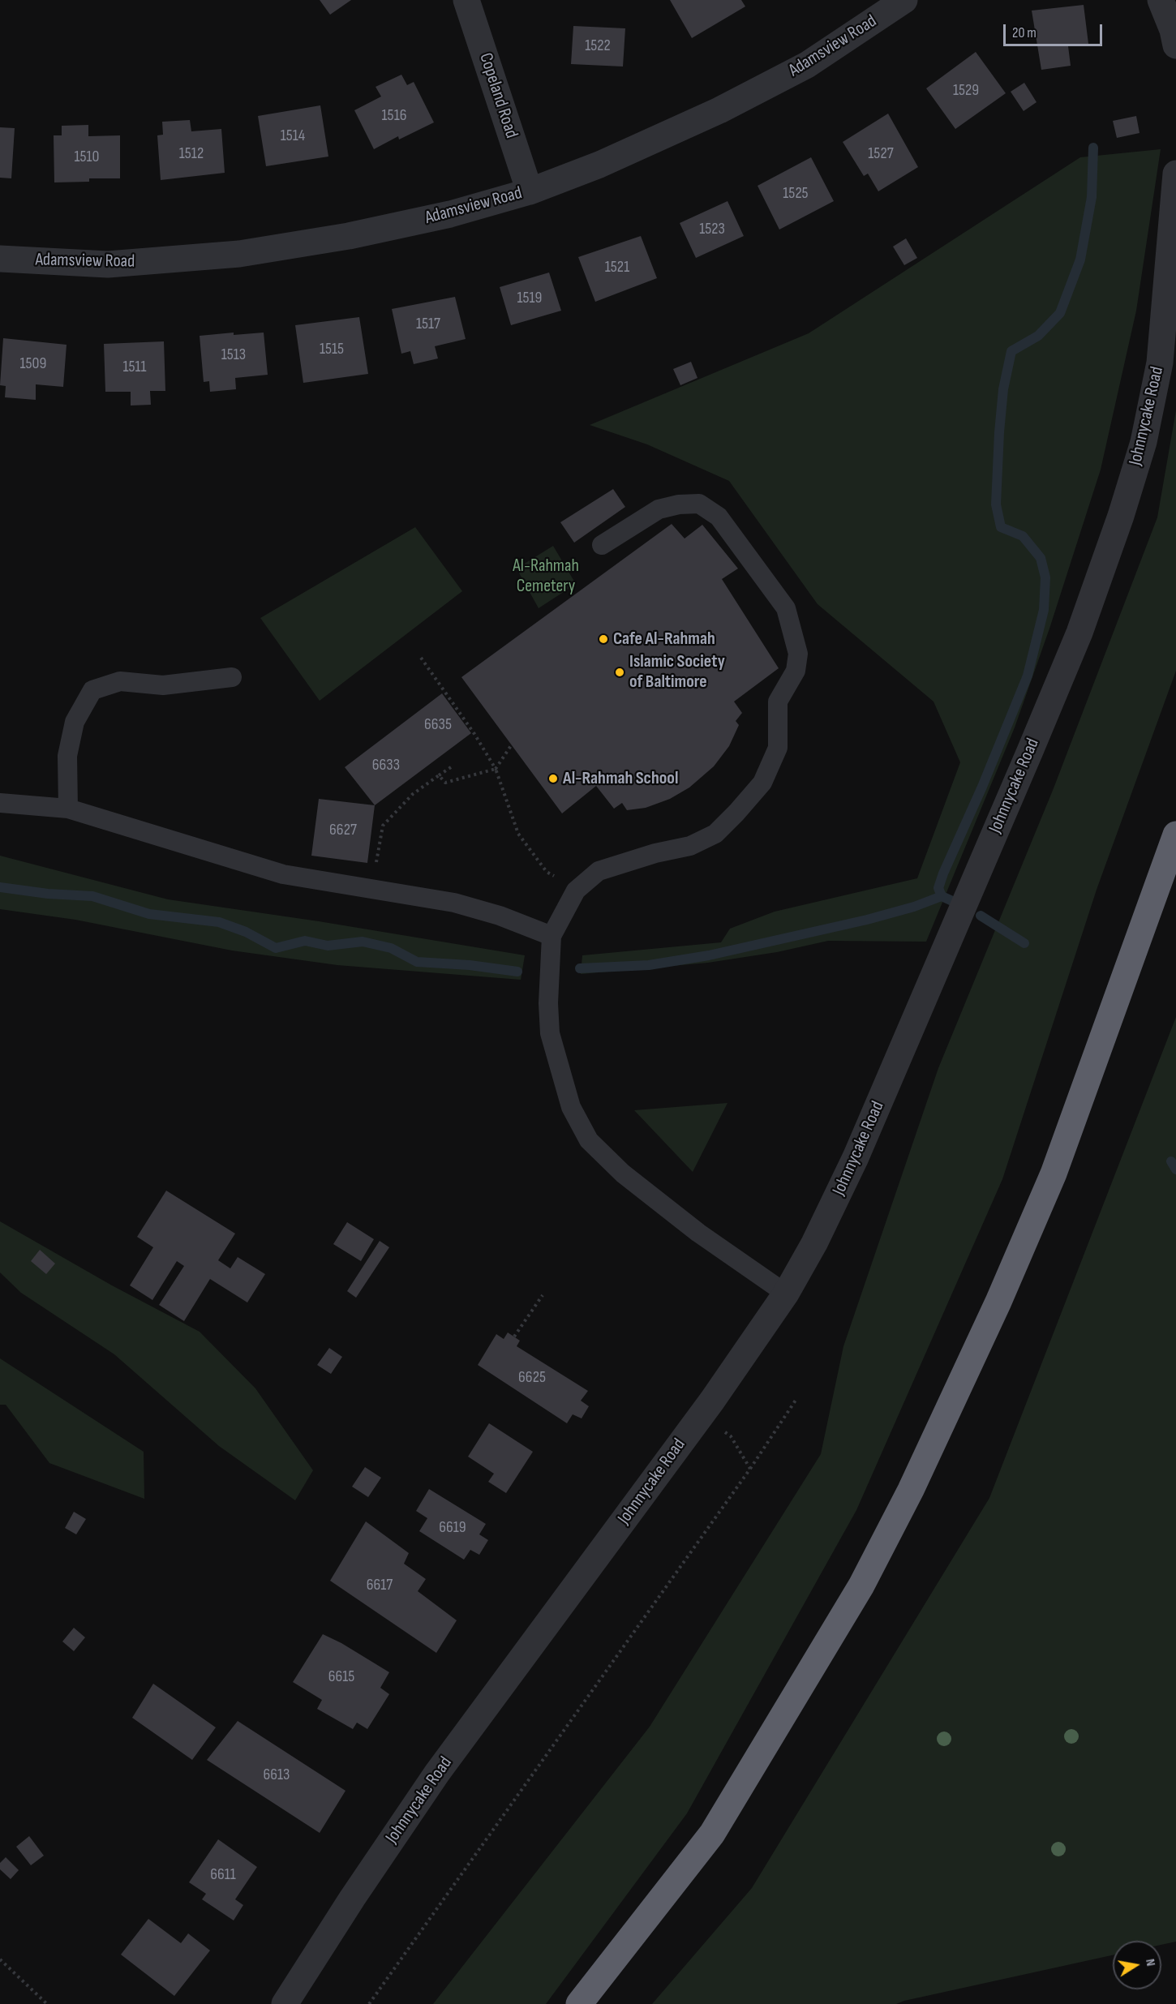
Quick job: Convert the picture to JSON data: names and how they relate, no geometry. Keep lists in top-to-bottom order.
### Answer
{
  "streets": {
    "street": ["Adamsview Road", "Copeland Road", "Johnnycake Road"]
  },
  "crossings": [
    ["Adamsview Road", "Copeland Road"]
  ],
  "parks": ["Al-Rahmah Cemetery"],
  "places": ["Cafe Al-Rahmah", "Islamic Society of Baltimore", "Al-Rahmah School"],
  "house_numbers": [
    "1522",
    "1529",
    "1516",
    "1514",
    "1512",
    "1527",
    "1510",
    "1525",
    "1523",
    "1521",
    "1519",
    "1517",
    "1515",
    "1513",
    "1509",
    "1511",
    "6635",
    "6633",
    "6627",
    "6625",
    "6619",
    "6617",
    "6615",
    "6613",
    "6611"
  ],
  "scale_bar": "20 m",
  "north": "right"
}
